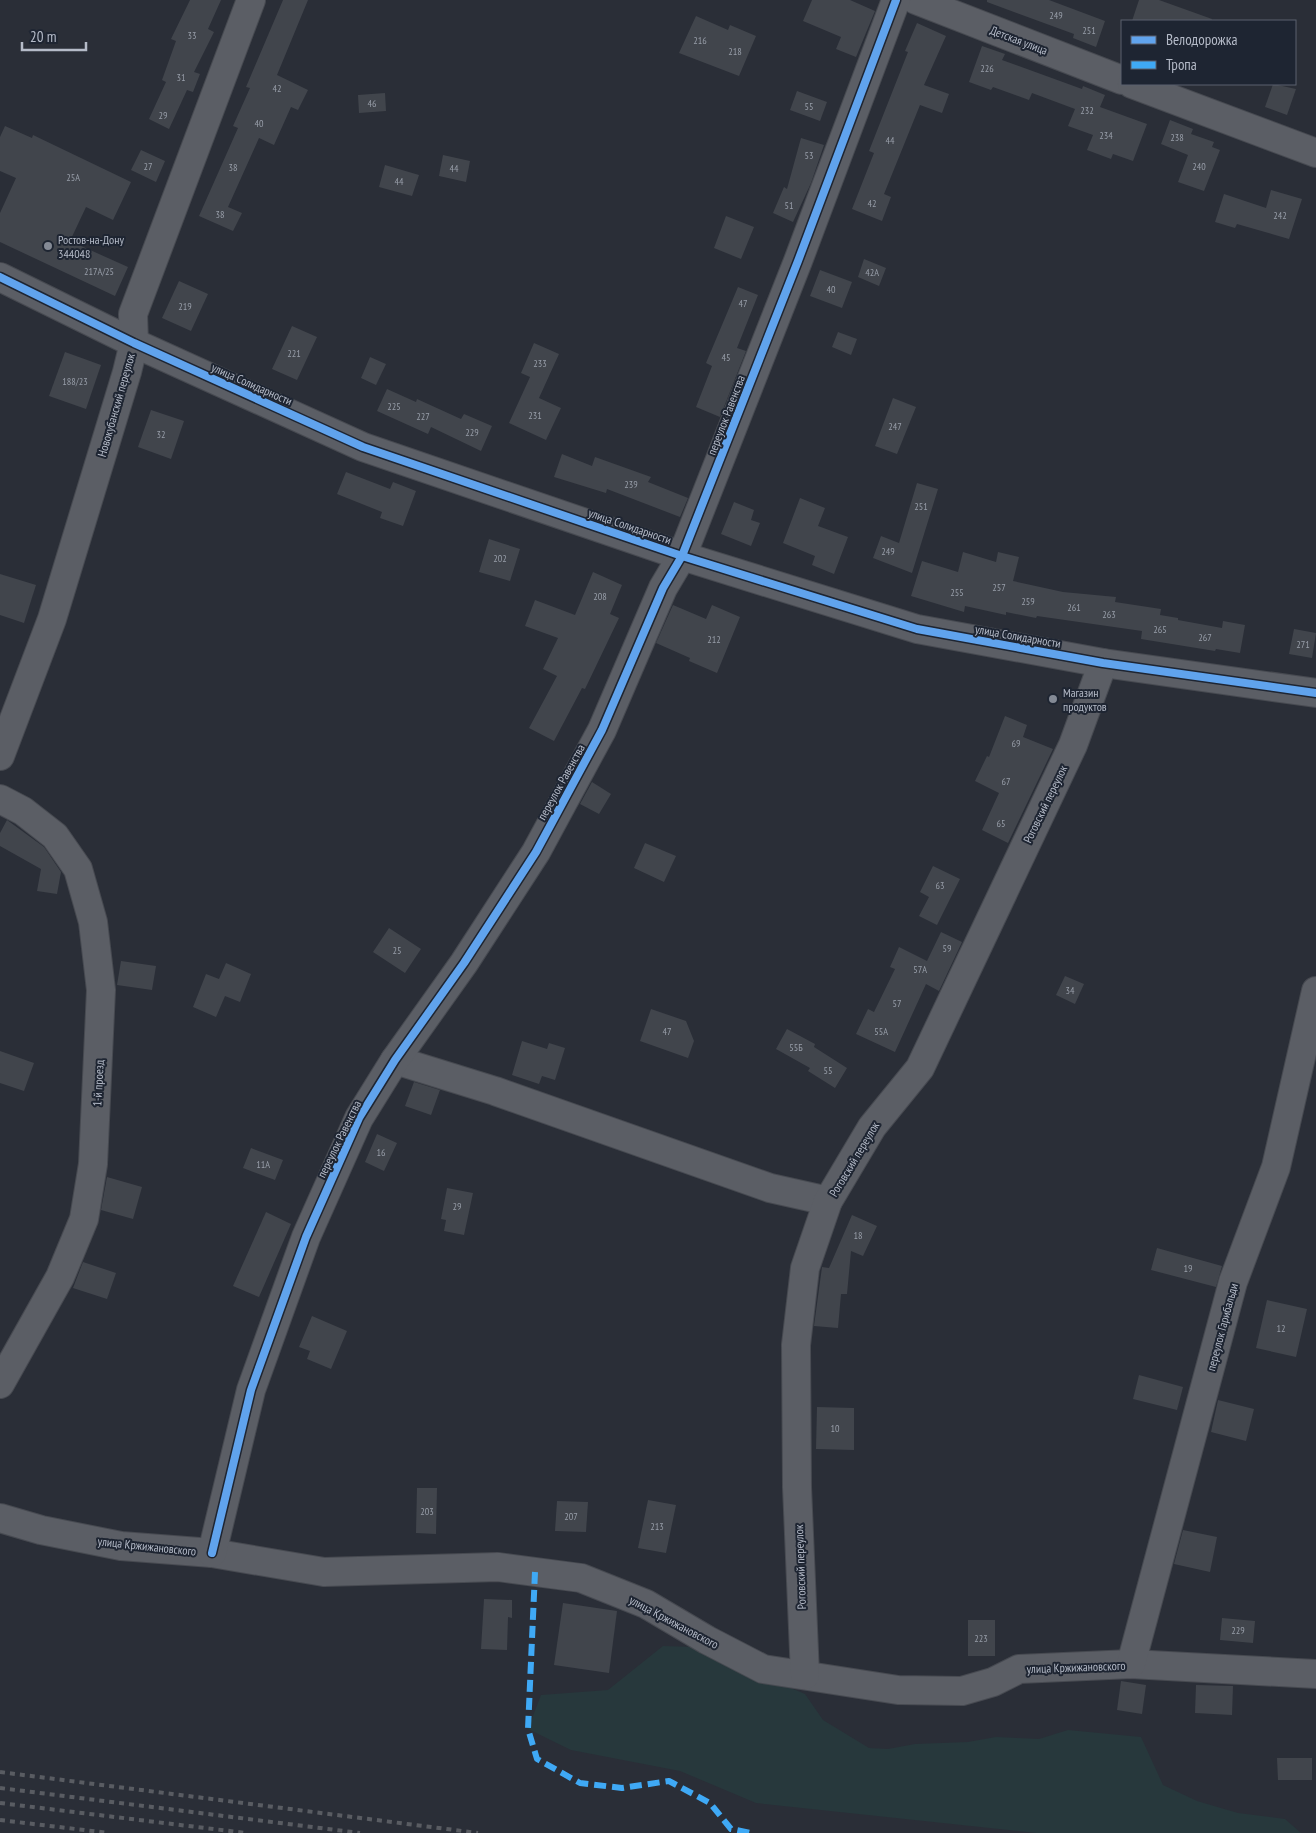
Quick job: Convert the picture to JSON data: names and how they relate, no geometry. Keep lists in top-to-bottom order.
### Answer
{
  "streets": {
    "street": [
      "Детская улица",
      "улица Солидарности",
      "Новокубанский переулок",
      "переулок Равенства",
      "Роговский переулок",
      "1-й проезд",
      "переулок Гарибальди",
      "улица Кржижановского"
    ]
  },
  "crossings": [
    ["улица Солидарности", "Новокубанский переулок"],
    ["улица Солидарности", "переулок Равенства"],
    ["улица Солидарности", "Роговский переулок"],
    ["переулок Равенства", "улица Кржижановского"],
    ["Роговский переулок", "улица Кржижановского"],
    ["переулок Гарибальди", "улица Кржижановского"]
  ],
  "places": ["Ростов-на-Дону 344048", "Магазин продуктов"],
  "house_numbers": [
    "249",
    "251",
    "33",
    "216",
    "218",
    "226",
    "31",
    "42",
    "46",
    "55",
    "232",
    "29",
    "40",
    "234",
    "238",
    "44",
    "53",
    "27",
    "240",
    "38",
    "44",
    "25А",
    "44",
    "42",
    "51",
    "38",
    "242",
    "217А/25",
    "42А",
    "40",
    "47",
    "219",
    "221",
    "45",
    "233",
    "188/23",
    "225",
    "231",
    "227",
    "247",
    "229",
    "32",
    "239",
    "251",
    "249",
    "202",
    "257",
    "255",
    "208",
    "259",
    "261",
    "263",
    "265",
    "267",
    "212",
    "271",
    "69",
    "67",
    "65",
    "63",
    "59",
    "25",
    "57А",
    "34",
    "57",
    "47",
    "55А",
    "55Б",
    "55",
    "16",
    "11А",
    "29",
    "18",
    "19",
    "12",
    "10",
    "203",
    "207",
    "213",
    "229",
    "223"
  ],
  "legend": ["Велодорожка", "Тропа"],
  "scale_bar": "20 m"
}
